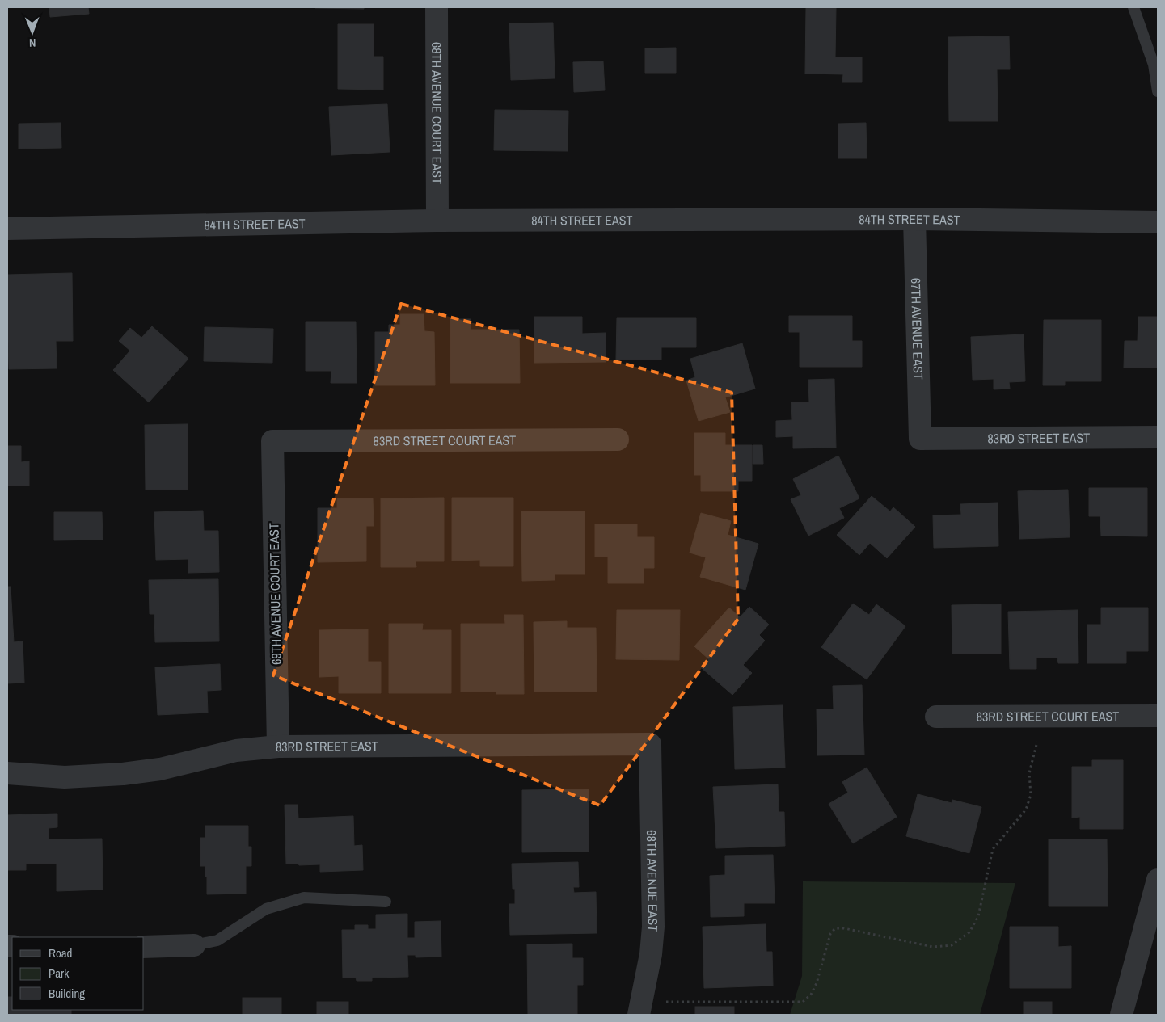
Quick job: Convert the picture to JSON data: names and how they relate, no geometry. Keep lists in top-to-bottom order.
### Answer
{
  "streets": {
    "street": [
      "68TH AVENUE COURT EAST",
      "84TH STREET EAST",
      "67TH AVENUE EAST",
      "83RD STREET EAST",
      "83RD STREET COURT EAST",
      "69TH AVENUE COURT EAST",
      "68TH AVENUE EAST"
    ]
  },
  "crossings": [
    ["68TH AVENUE COURT EAST", "84TH STREET EAST"],
    ["84TH STREET EAST", "67TH AVENUE EAST"],
    ["67TH AVENUE EAST", "83RD STREET EAST"],
    ["83RD STREET EAST", "69TH AVENUE COURT EAST"],
    ["83RD STREET EAST", "68TH AVENUE EAST"],
    ["83RD STREET COURT EAST", "69TH AVENUE COURT EAST"]
  ],
  "legend": ["Road", "Park", "Building"],
  "north": "bottom"
}
